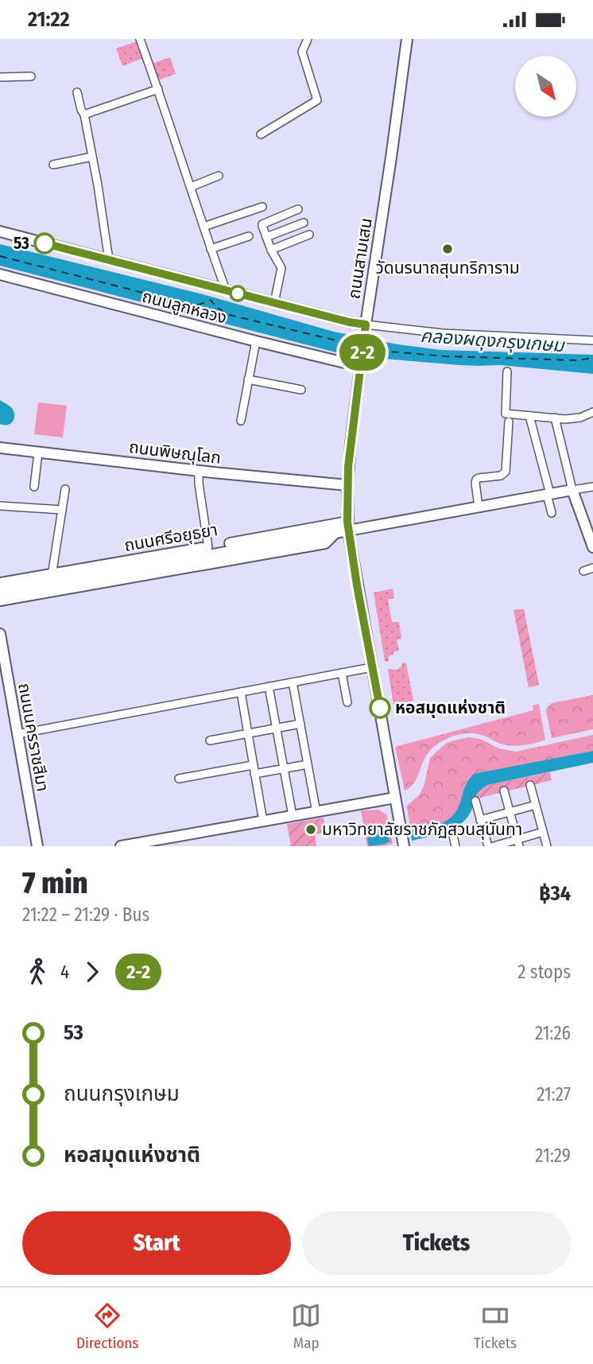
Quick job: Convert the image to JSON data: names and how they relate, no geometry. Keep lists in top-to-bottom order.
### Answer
{
  "streets": {
    "main road": [
      "ถนนสามเสน",
      "ถนนลูกหลวง",
      "ถนนพิษณุโลก",
      "ถนนศรีอยุธยา",
      "ถนนนครราชสีมา"
    ]
  },
  "crossings": [
    ["ถนนสามเสน", "ถนนลูกหลวง"],
    ["ถนนสามเสน", "ถนนพิษณุโลก"],
    ["ถนนสามเสน", "ถนนศรีอยุธยา"]
  ],
  "water": ["คลองผดุงกรุงเกษม"],
  "places": [
    "53",
    "วัดนรนาถสุนทริการาม",
    "หอสมุดแห่งชาติ",
    "มหาวิทยาลัยราชภัฏสวนสุนันทา"
  ],
  "lines": ["bus line 2-2"],
  "north": "bottom right",
  "page": {
    "status": "21:22",
    "on_map": "2-2",
    "heading": ["7 min", "21:22 – 21:29 · Bus", "฿34"],
    "legs": ["4", "2-2", "2 stops"],
    "list": [
      {
        "name": "53",
        "value": "21:26"
      },
      {
        "name": "ถนนกรุงเกษม",
        "value": "21:27"
      },
      {
        "name": "หอสมุดแห่งชาติ",
        "value": "21:29"
      }
    ],
    "buttons": ["Start", "Tickets"],
    "tabs": ["Directions", "Map", "Tickets"]
  }
}
